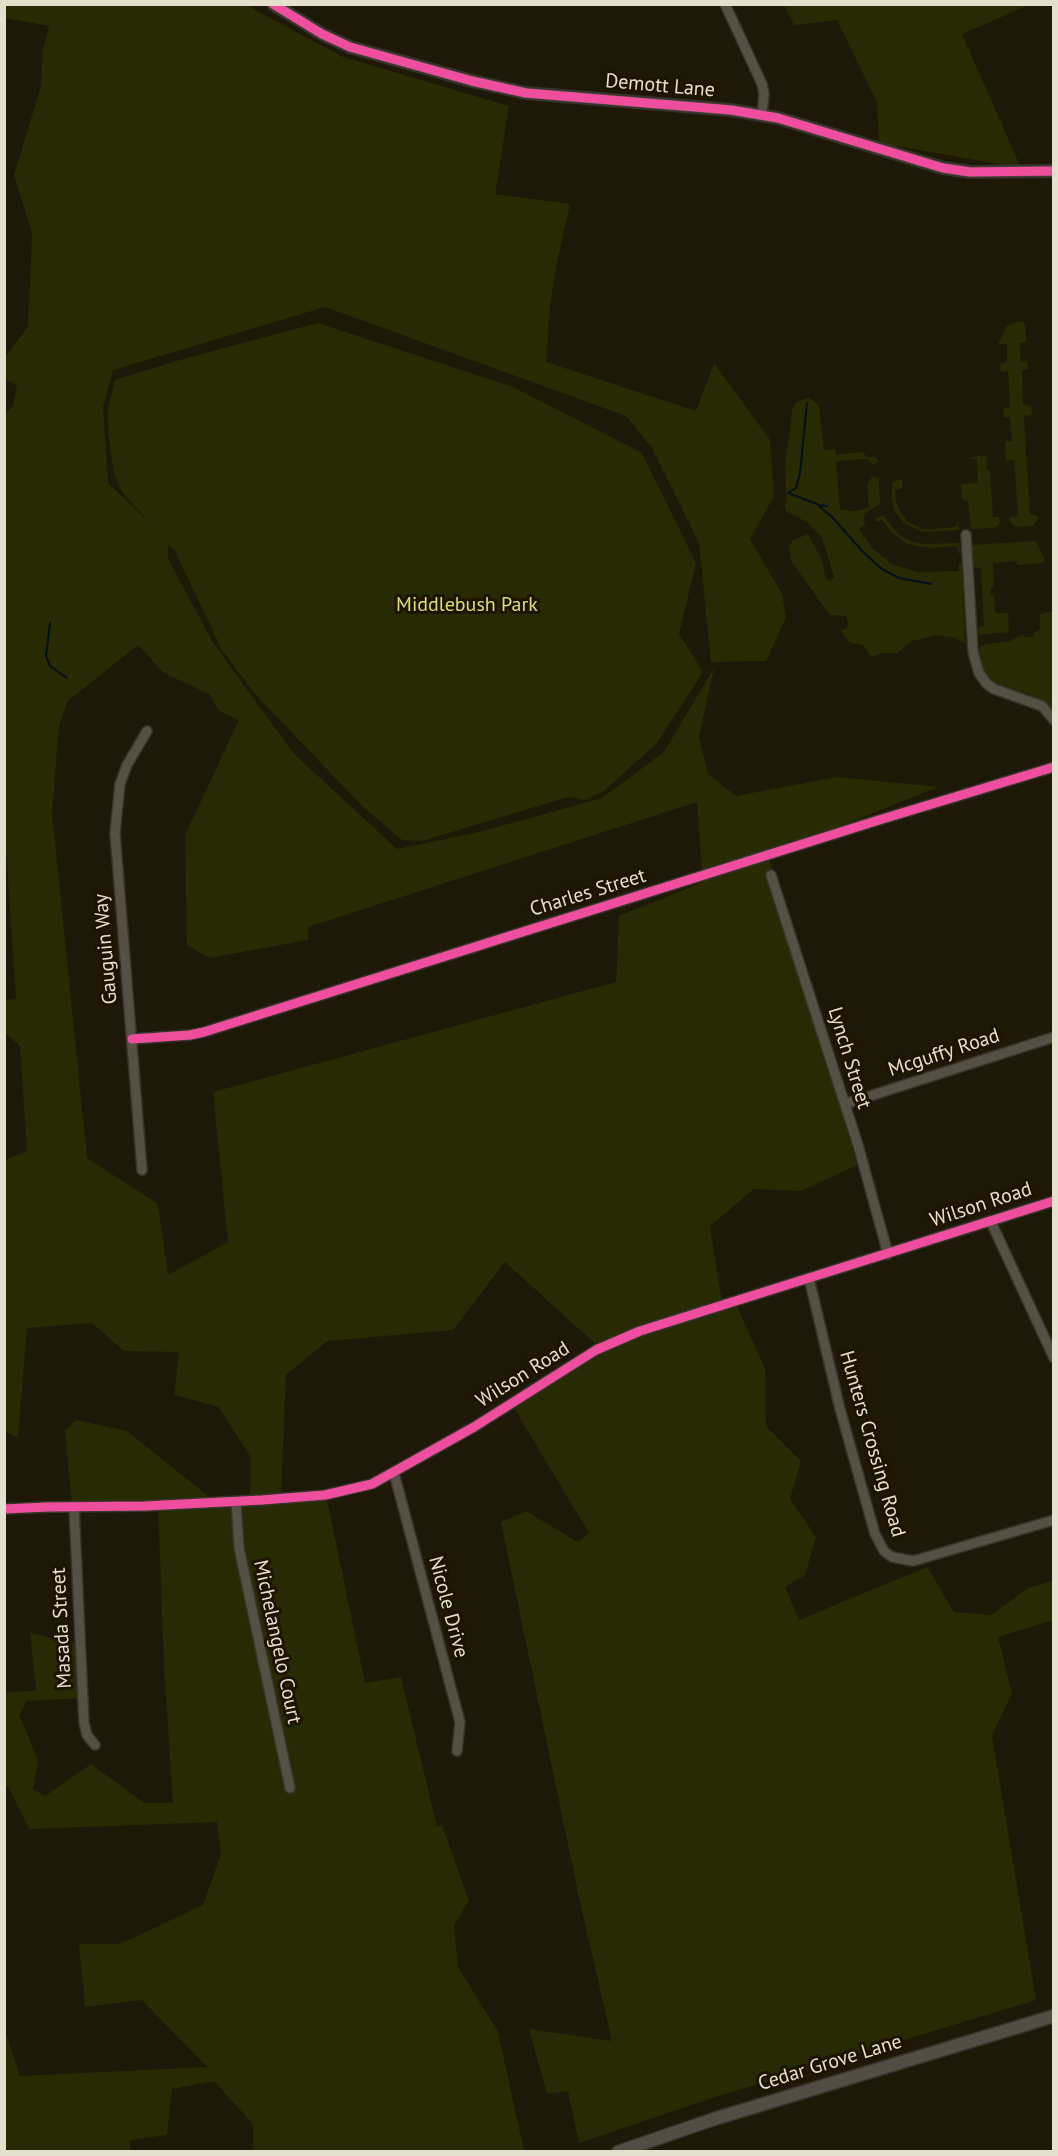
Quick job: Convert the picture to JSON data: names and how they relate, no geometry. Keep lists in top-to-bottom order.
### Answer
{
  "streets": {
    "main road": ["Cedar Grove Lane"],
    "street": [
      "Demott Lane",
      "Charles Street",
      "Gauguin Way",
      "Mcguffy Road",
      "Lynch Street",
      "Wilson Road",
      "Hunters Crossing Road",
      "Nicole Drive",
      "Masada Street",
      "Michelangelo Court"
    ]
  },
  "crossings": [
    ["Charles Street", "Gauguin Way"],
    ["Mcguffy Road", "Lynch Street"],
    ["Lynch Street", "Wilson Road"],
    ["Wilson Road", "Hunters Crossing Road"],
    ["Wilson Road", "Nicole Drive"],
    ["Wilson Road", "Masada Street"],
    ["Wilson Road", "Michelangelo Court"]
  ],
  "parks": ["Middlebush Park"]
}
